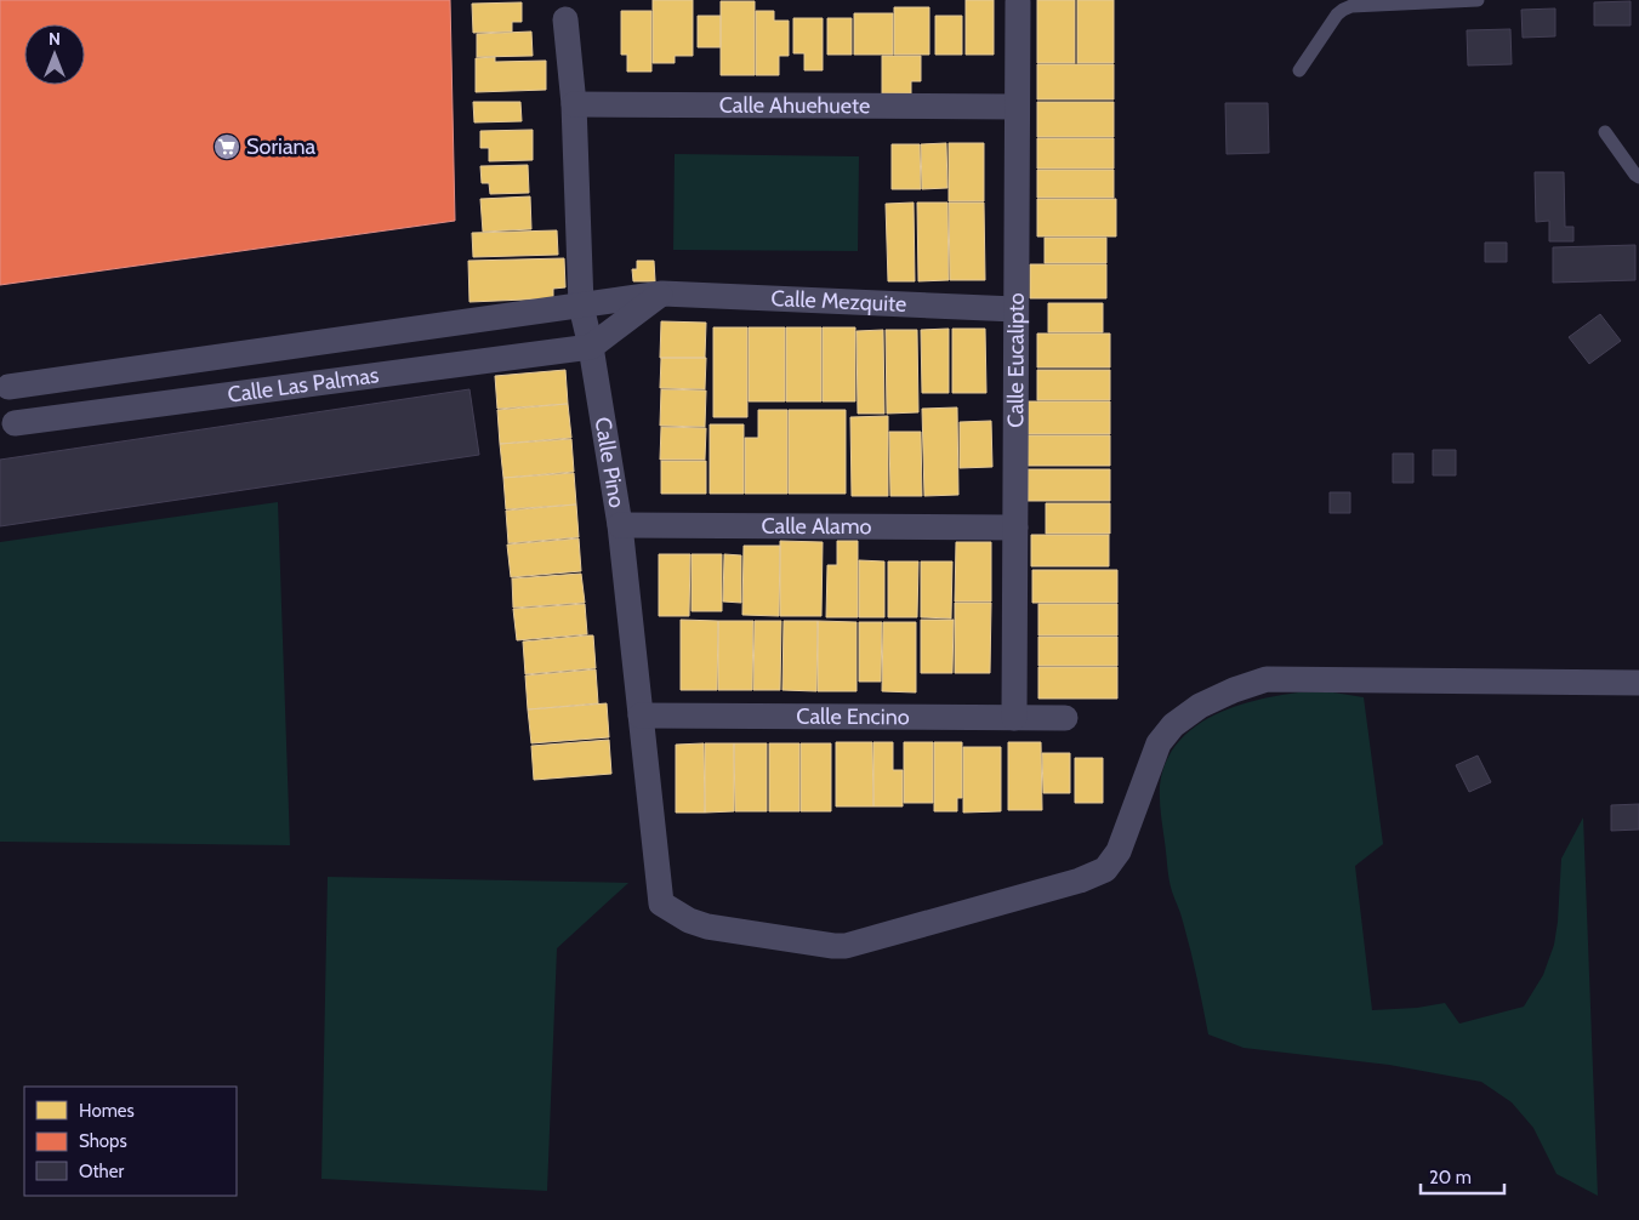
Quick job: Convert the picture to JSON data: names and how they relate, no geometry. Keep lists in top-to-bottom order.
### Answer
{
  "streets": {
    "street": [
      "Calle Ahuehuete",
      "Calle Mezquite",
      "Calle Eucalipto",
      "Calle Las Palmas",
      "Calle Pino",
      "Calle Alamo",
      "Calle Encino"
    ]
  },
  "crossings": [
    ["Calle Ahuehuete", "Calle Eucalipto"],
    ["Calle Ahuehuete", "Calle Pino"],
    ["Calle Mezquite", "Calle Eucalipto"],
    ["Calle Mezquite", "Calle Las Palmas"],
    ["Calle Mezquite", "Calle Pino"],
    ["Calle Eucalipto", "Calle Alamo"],
    ["Calle Eucalipto", "Calle Encino"],
    ["Calle Las Palmas", "Calle Pino"],
    ["Calle Pino", "Calle Alamo"],
    ["Calle Pino", "Calle Encino"]
  ],
  "places": {
    "supermarket": ["Soriana"]
  },
  "legend": ["Homes", "Shops", "Other"],
  "scale_bar": "20 m",
  "north": "top"
}
